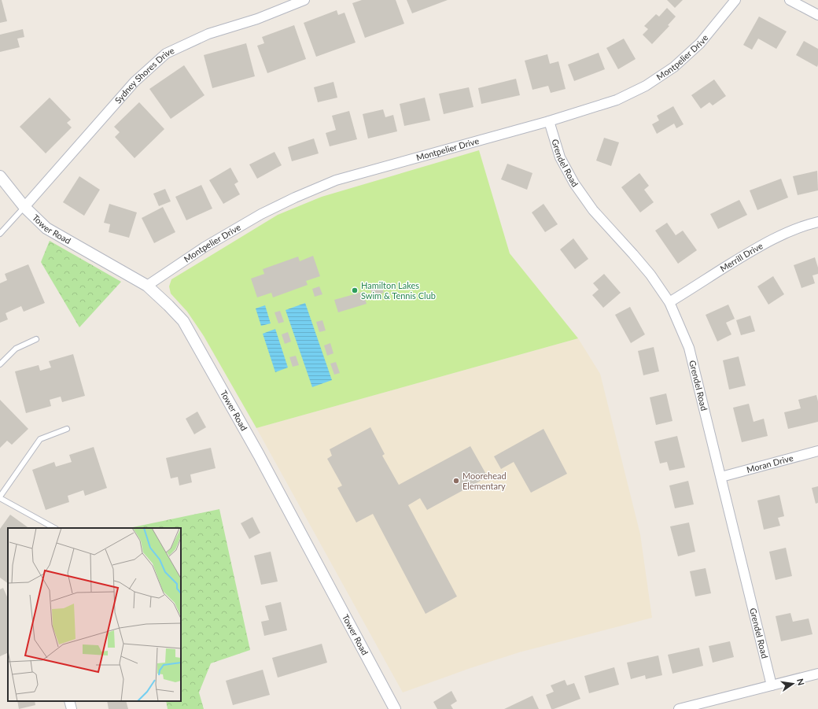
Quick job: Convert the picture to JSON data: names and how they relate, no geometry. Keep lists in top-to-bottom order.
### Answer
{
  "streets": {
    "street": [
      "Montpelier Drive",
      "Sydney Shores Drive",
      "Grendel Road",
      "Tower Road",
      "Merrill Drive",
      "Moran Drive"
    ]
  },
  "crossings": [
    ["Montpelier Drive", "Grendel Road"],
    ["Montpelier Drive", "Tower Road"],
    ["Sydney Shores Drive", "Tower Road"],
    ["Grendel Road", "Merrill Drive"],
    ["Grendel Road", "Moran Drive"]
  ],
  "places": ["Hamilton Lakes Swim & Tennis Club", "Moorehead Elementary"],
  "north": "right"
}
